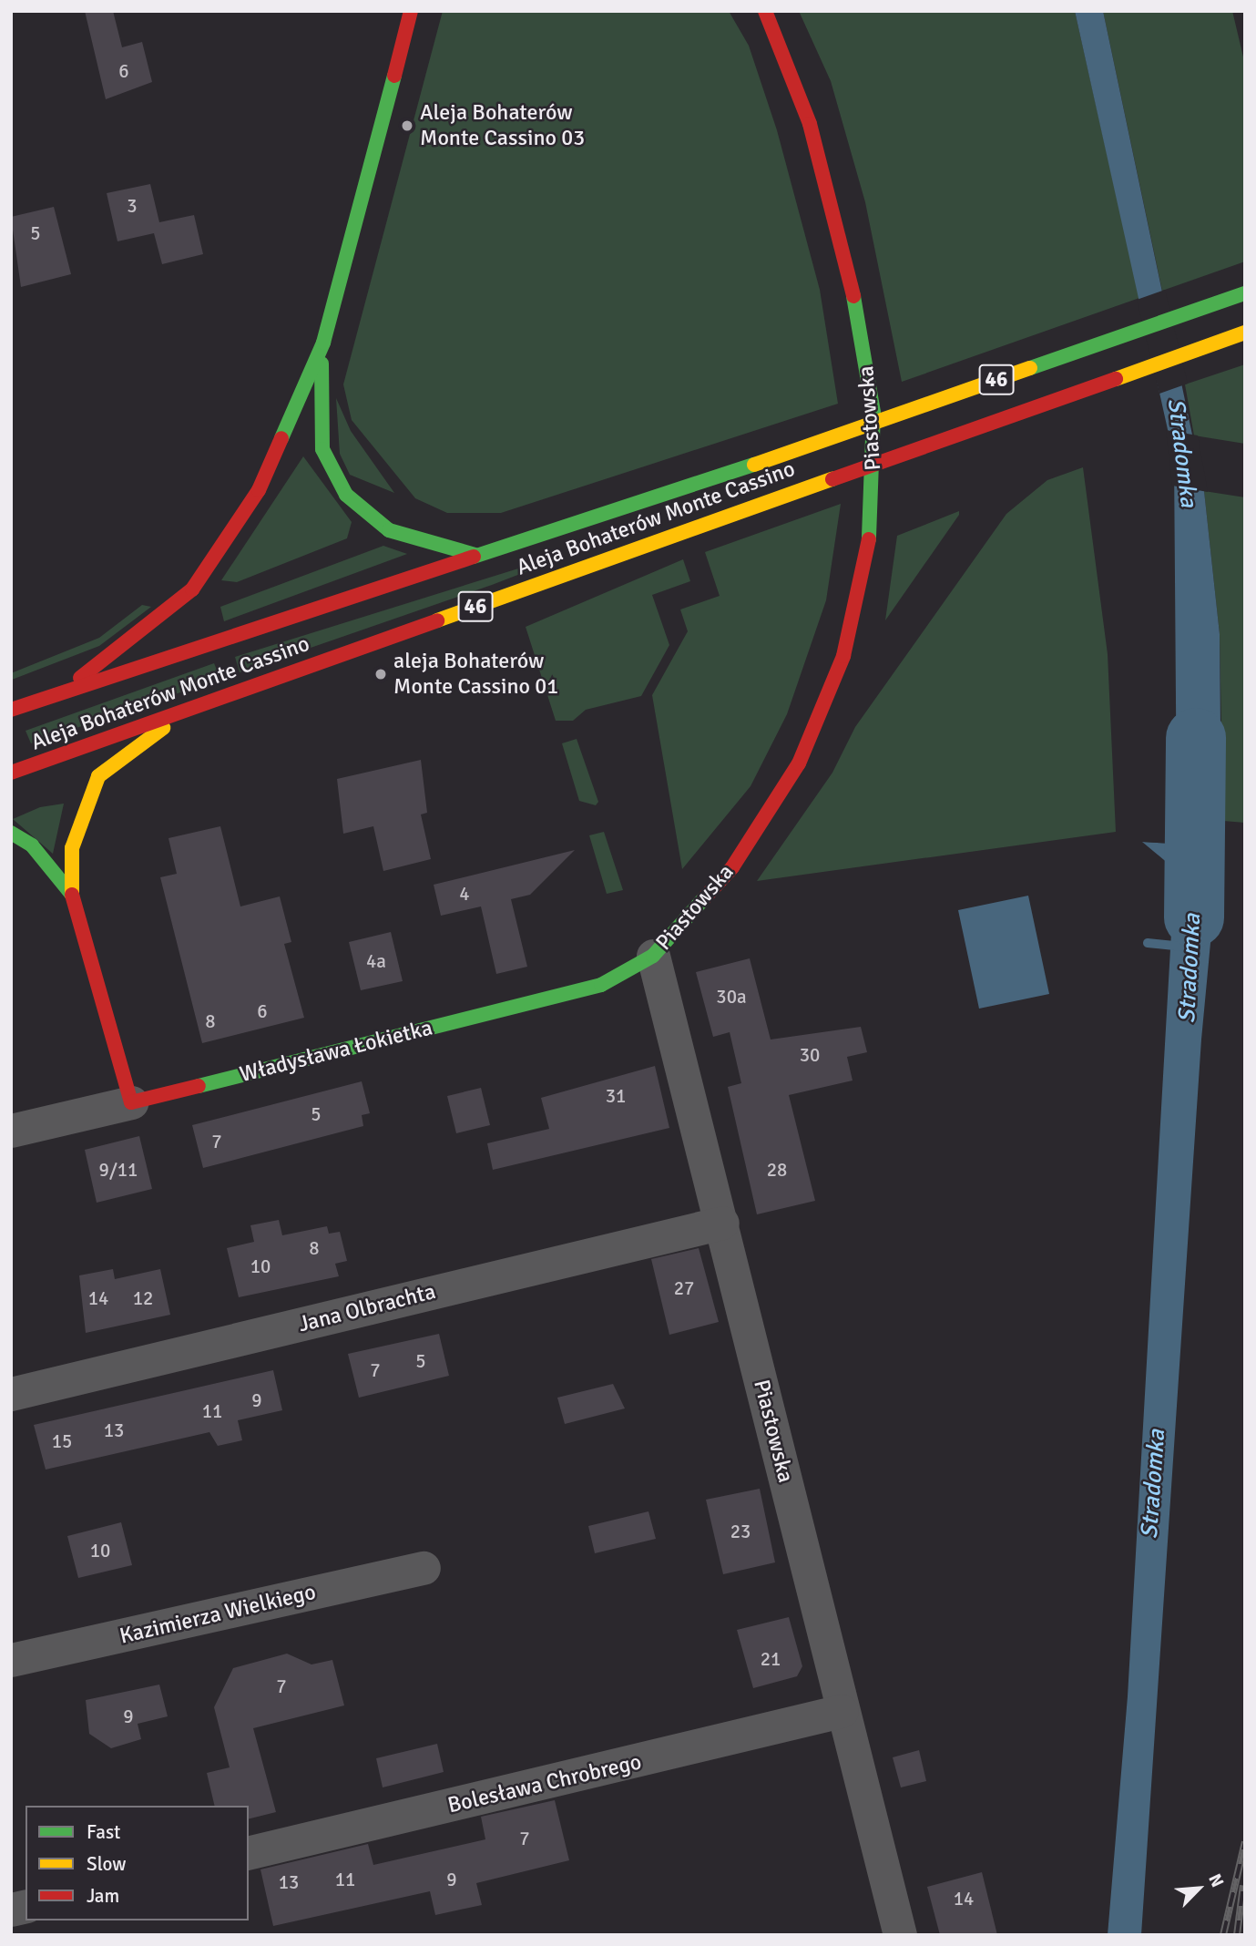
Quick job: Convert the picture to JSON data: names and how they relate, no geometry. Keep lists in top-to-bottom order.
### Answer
{
  "streets": {
    "main road": [
      "46",
      "Piastowska",
      "Aleja Bohaterów Monte Cassino",
      "Władysława Łokietka"
    ],
    "street": ["Jana Olbrachta", "Kazimierza Wielkiego", "Bolesława Chrobrego"]
  },
  "crossings": [
    ["Piastowska", "Władysława Łokietka"],
    ["Piastowska", "Jana Olbrachta"],
    ["Piastowska", "Bolesława Chrobrego"]
  ],
  "water": ["Stradomka"],
  "places": ["Aleja Bohaterów Monte Cassino 03", "aleja Bohaterów Monte Cassino 01"],
  "house_numbers": [
    "6",
    "3",
    "5",
    "4",
    "4a",
    "30a",
    "6",
    "8",
    "30",
    "31",
    "5",
    "7",
    "9/11",
    "28",
    "8",
    "10",
    "27",
    "14",
    "12",
    "5",
    "7",
    "9",
    "11",
    "13",
    "15",
    "23",
    "10",
    "21",
    "7",
    "9",
    "7",
    "11",
    "9",
    "13",
    "14"
  ],
  "legend": ["Fast", "Slow", "Jam"],
  "north": "top right"
}
